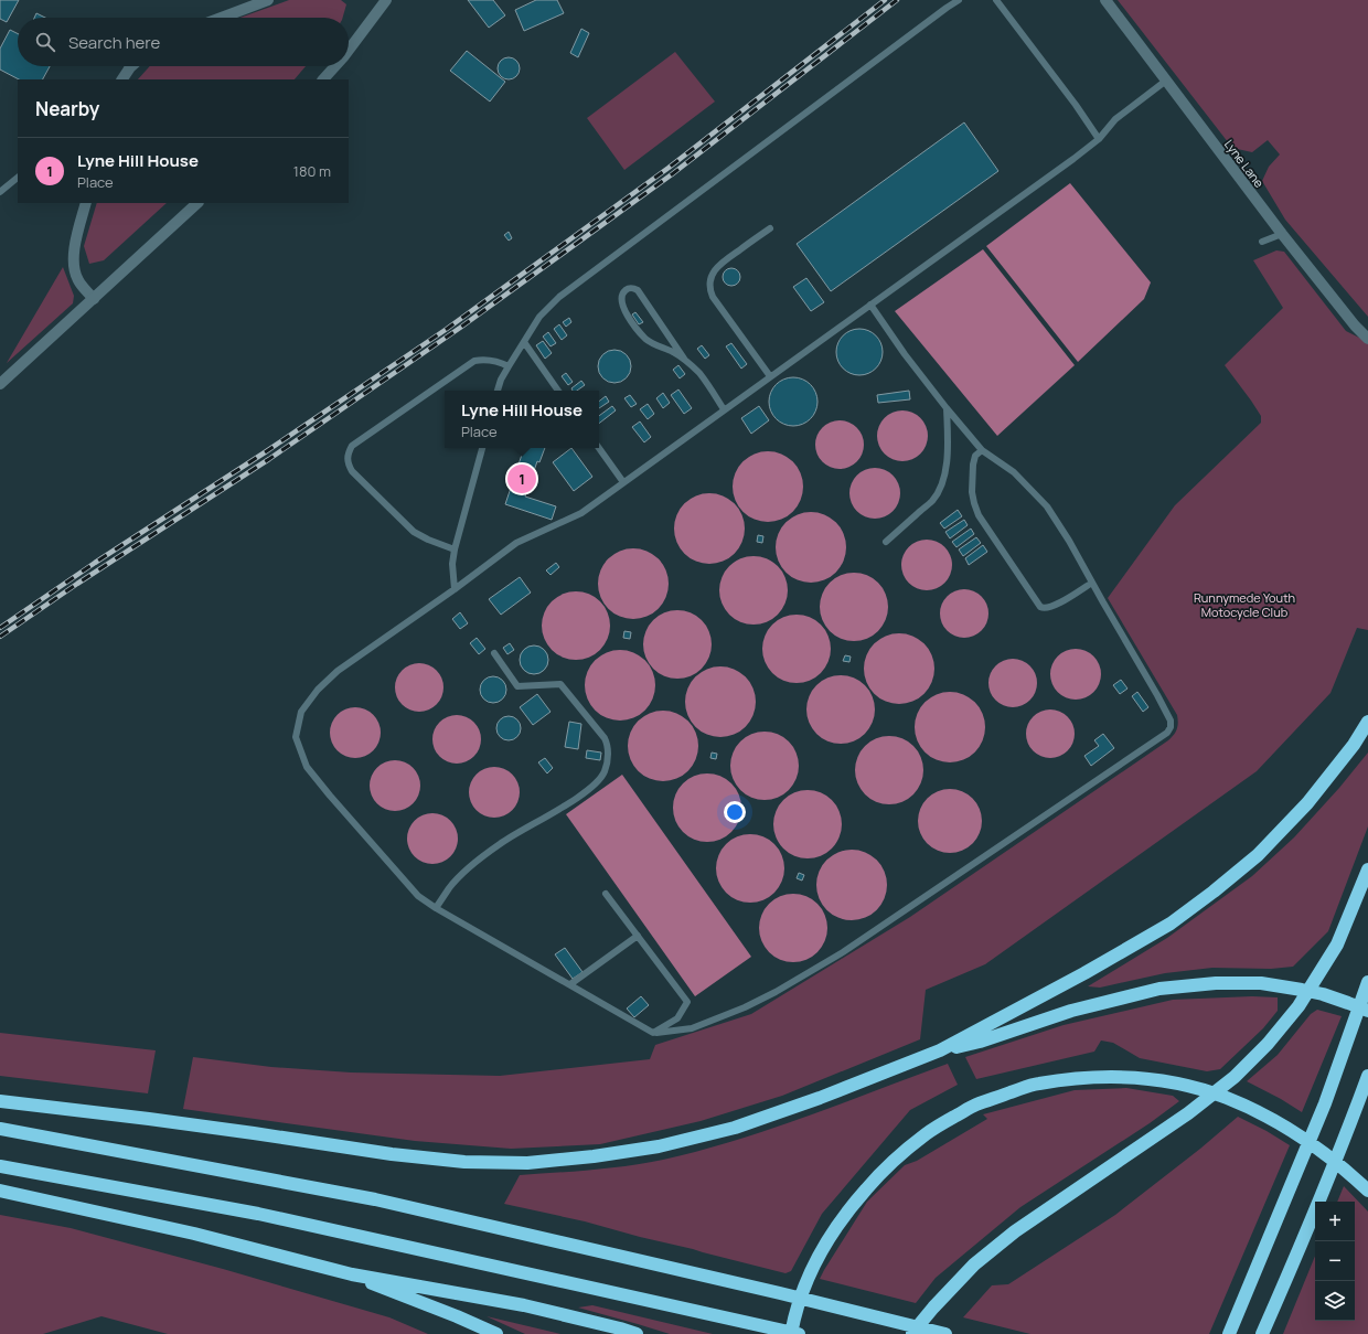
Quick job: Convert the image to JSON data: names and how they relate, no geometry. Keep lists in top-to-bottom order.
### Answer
{
  "streets": {
    "street": ["Lyne Lane"]
  },
  "parks": ["Runnymede Youth Motocycle Club"],
  "page": {
    "search": "Search here",
    "heading": "Nearby",
    "list": [
      {
        "mark": "1",
        "name": "Lyne Hill House",
        "note": "Place",
        "value": "180 m"
      }
    ],
    "popup": ["Lyne Hill House", "Place"],
    "pins": "1",
    "map_buttons": ["+", "−"]
  }
}
